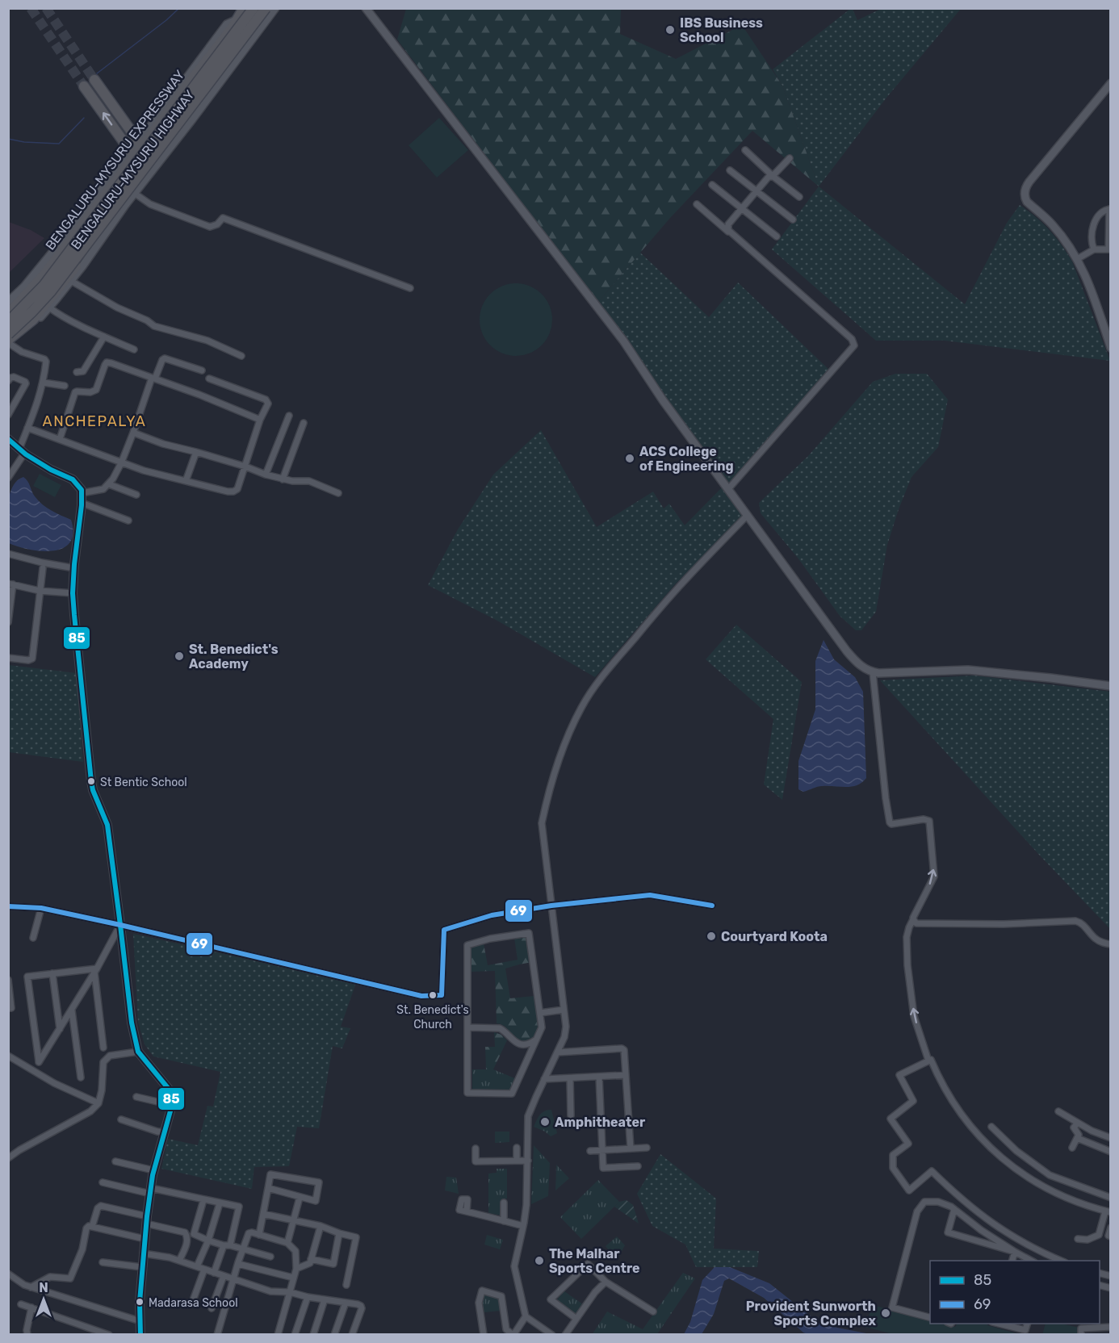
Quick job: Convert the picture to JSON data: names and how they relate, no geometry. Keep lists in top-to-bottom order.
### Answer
{
  "streets": {
    "highway": ["BENGALURU-MYSURU EXPRESSWAY", "BENGALURU-MYSURU HIGHWAY"]
  },
  "districts": ["ANCHEPALYA"],
  "places": [
    "IBS Business School",
    "ACS College of Engineering",
    "St. Benedict's Academy",
    "St Bentic School",
    "Courtyard Koota",
    "St. Benedict's Church",
    "Amphitheater",
    "The Malhar Sports Centre",
    "Madarasa School",
    "Provident Sunworth Sports Complex"
  ],
  "lines": ["transit line 85", "transit line 69"],
  "legend": ["85", "69"],
  "north": "top"
}
